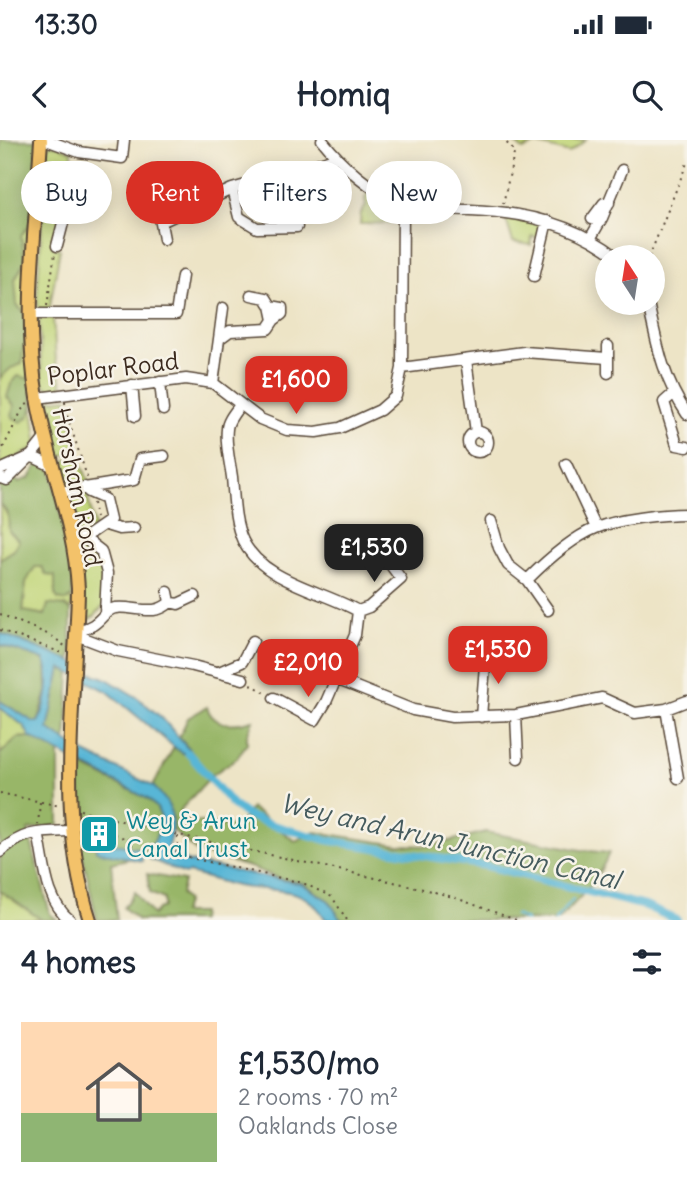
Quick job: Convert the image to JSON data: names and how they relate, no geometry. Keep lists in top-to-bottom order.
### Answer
{
  "streets": {
    "main road": ["Horsham Road"],
    "street": ["Poplar Road"]
  },
  "crossings": [
    ["Poplar Road", "Horsham Road"]
  ],
  "water": ["Wey and Arun Junction Canal"],
  "places": {
    "building": ["Wey & Arun Canal Trust"]
  },
  "north": "top",
  "page": {
    "status": "13:30",
    "header": "Homiq",
    "chip": [
      "Buy",
      "Rent",
      "Filters",
      "New"
    ],
    "price": [
      "£1,600",
      "£1,530",
      "£1,530",
      "£2,010"
    ],
    "heading": "4 homes",
    "list": [
      {
        "name": "£1,530/mo",
        "note": "2 rooms · 70 m² · Oaklands Close"
      }
    ]
  }
}
